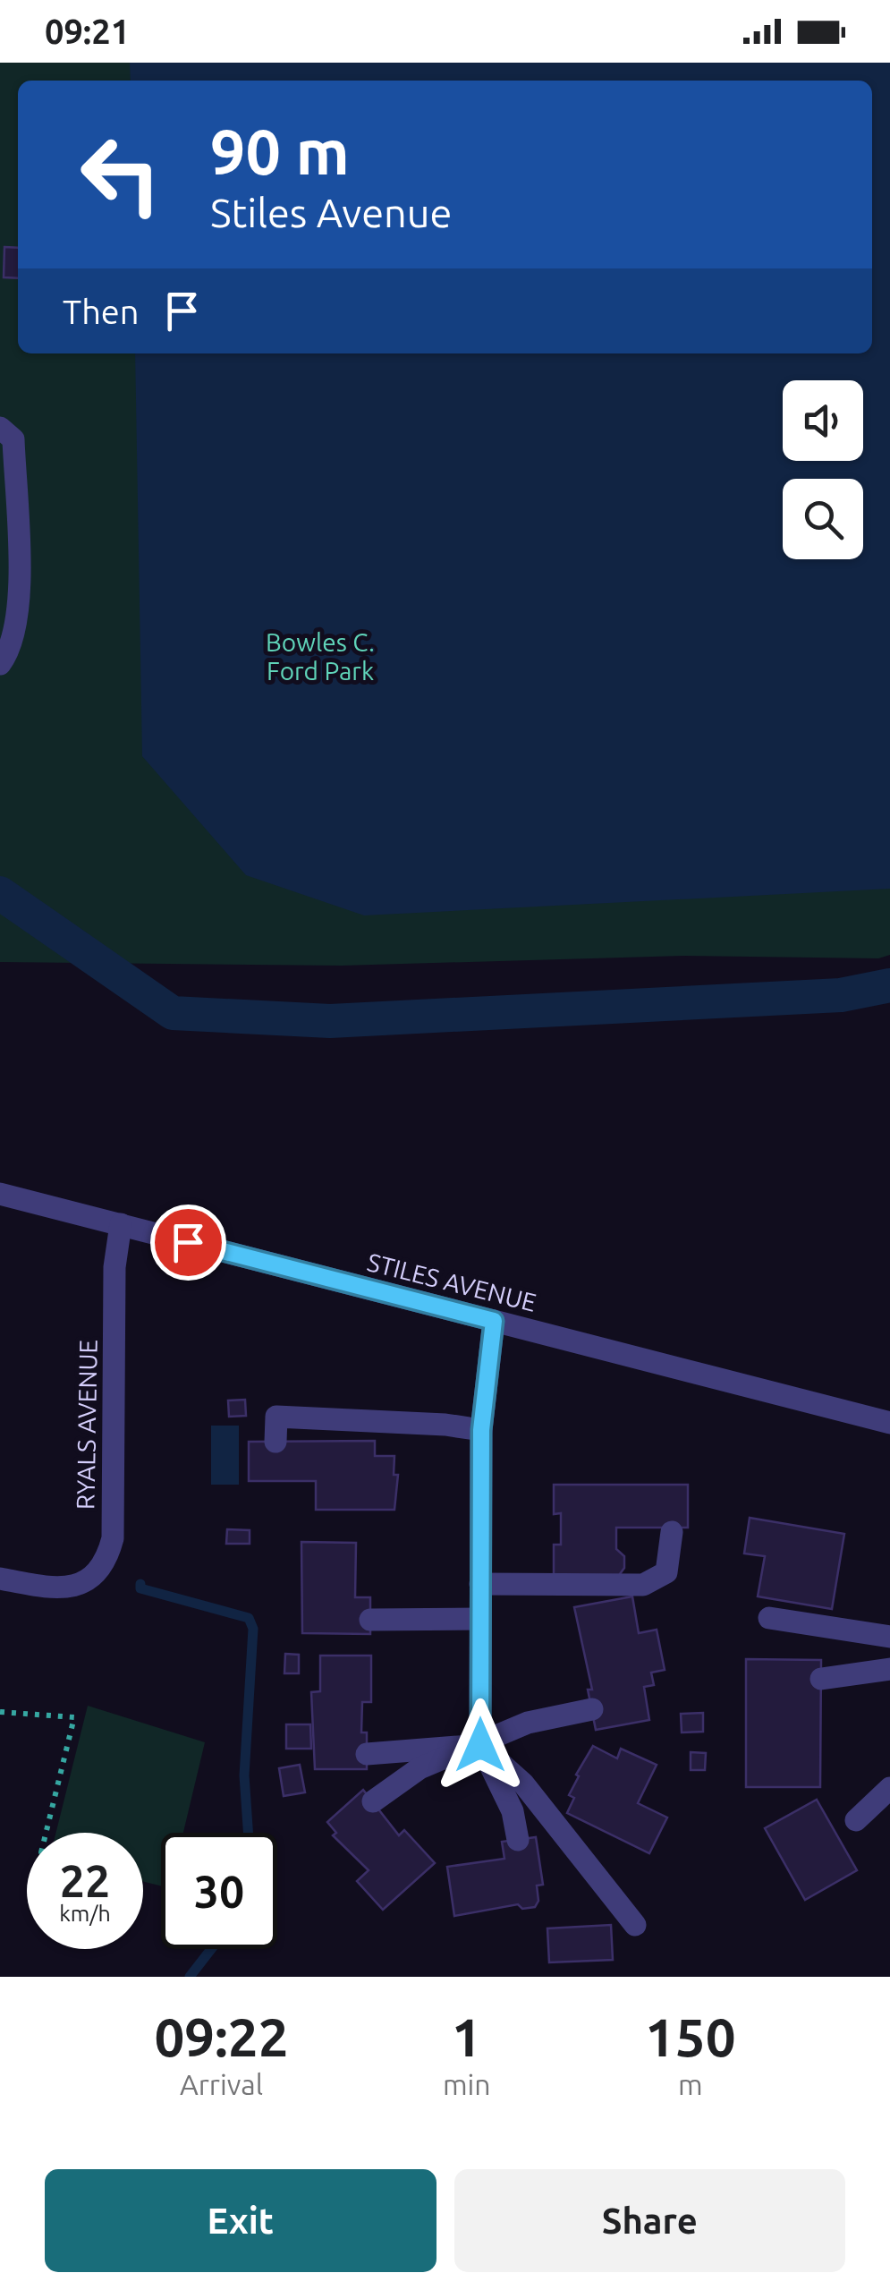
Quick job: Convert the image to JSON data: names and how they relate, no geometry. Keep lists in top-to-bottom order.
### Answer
{
  "streets": {
    "street": ["STILES AVENUE", "RYALS AVENUE"]
  },
  "crossings": [
    ["STILES AVENUE", "RYALS AVENUE"]
  ],
  "parks": ["Bowles C. Ford Park"],
  "page": {
    "status": "09:21",
    "turn": ["90 m", "Stiles Avenue"],
    "then": "Then",
    "speed": "22 km/h",
    "limit": "30",
    "eta": [
      "09:22",
      "Arrival",
      "1",
      "min",
      "150",
      "m"
    ],
    "buttons": ["Exit", "Share"]
  }
}
